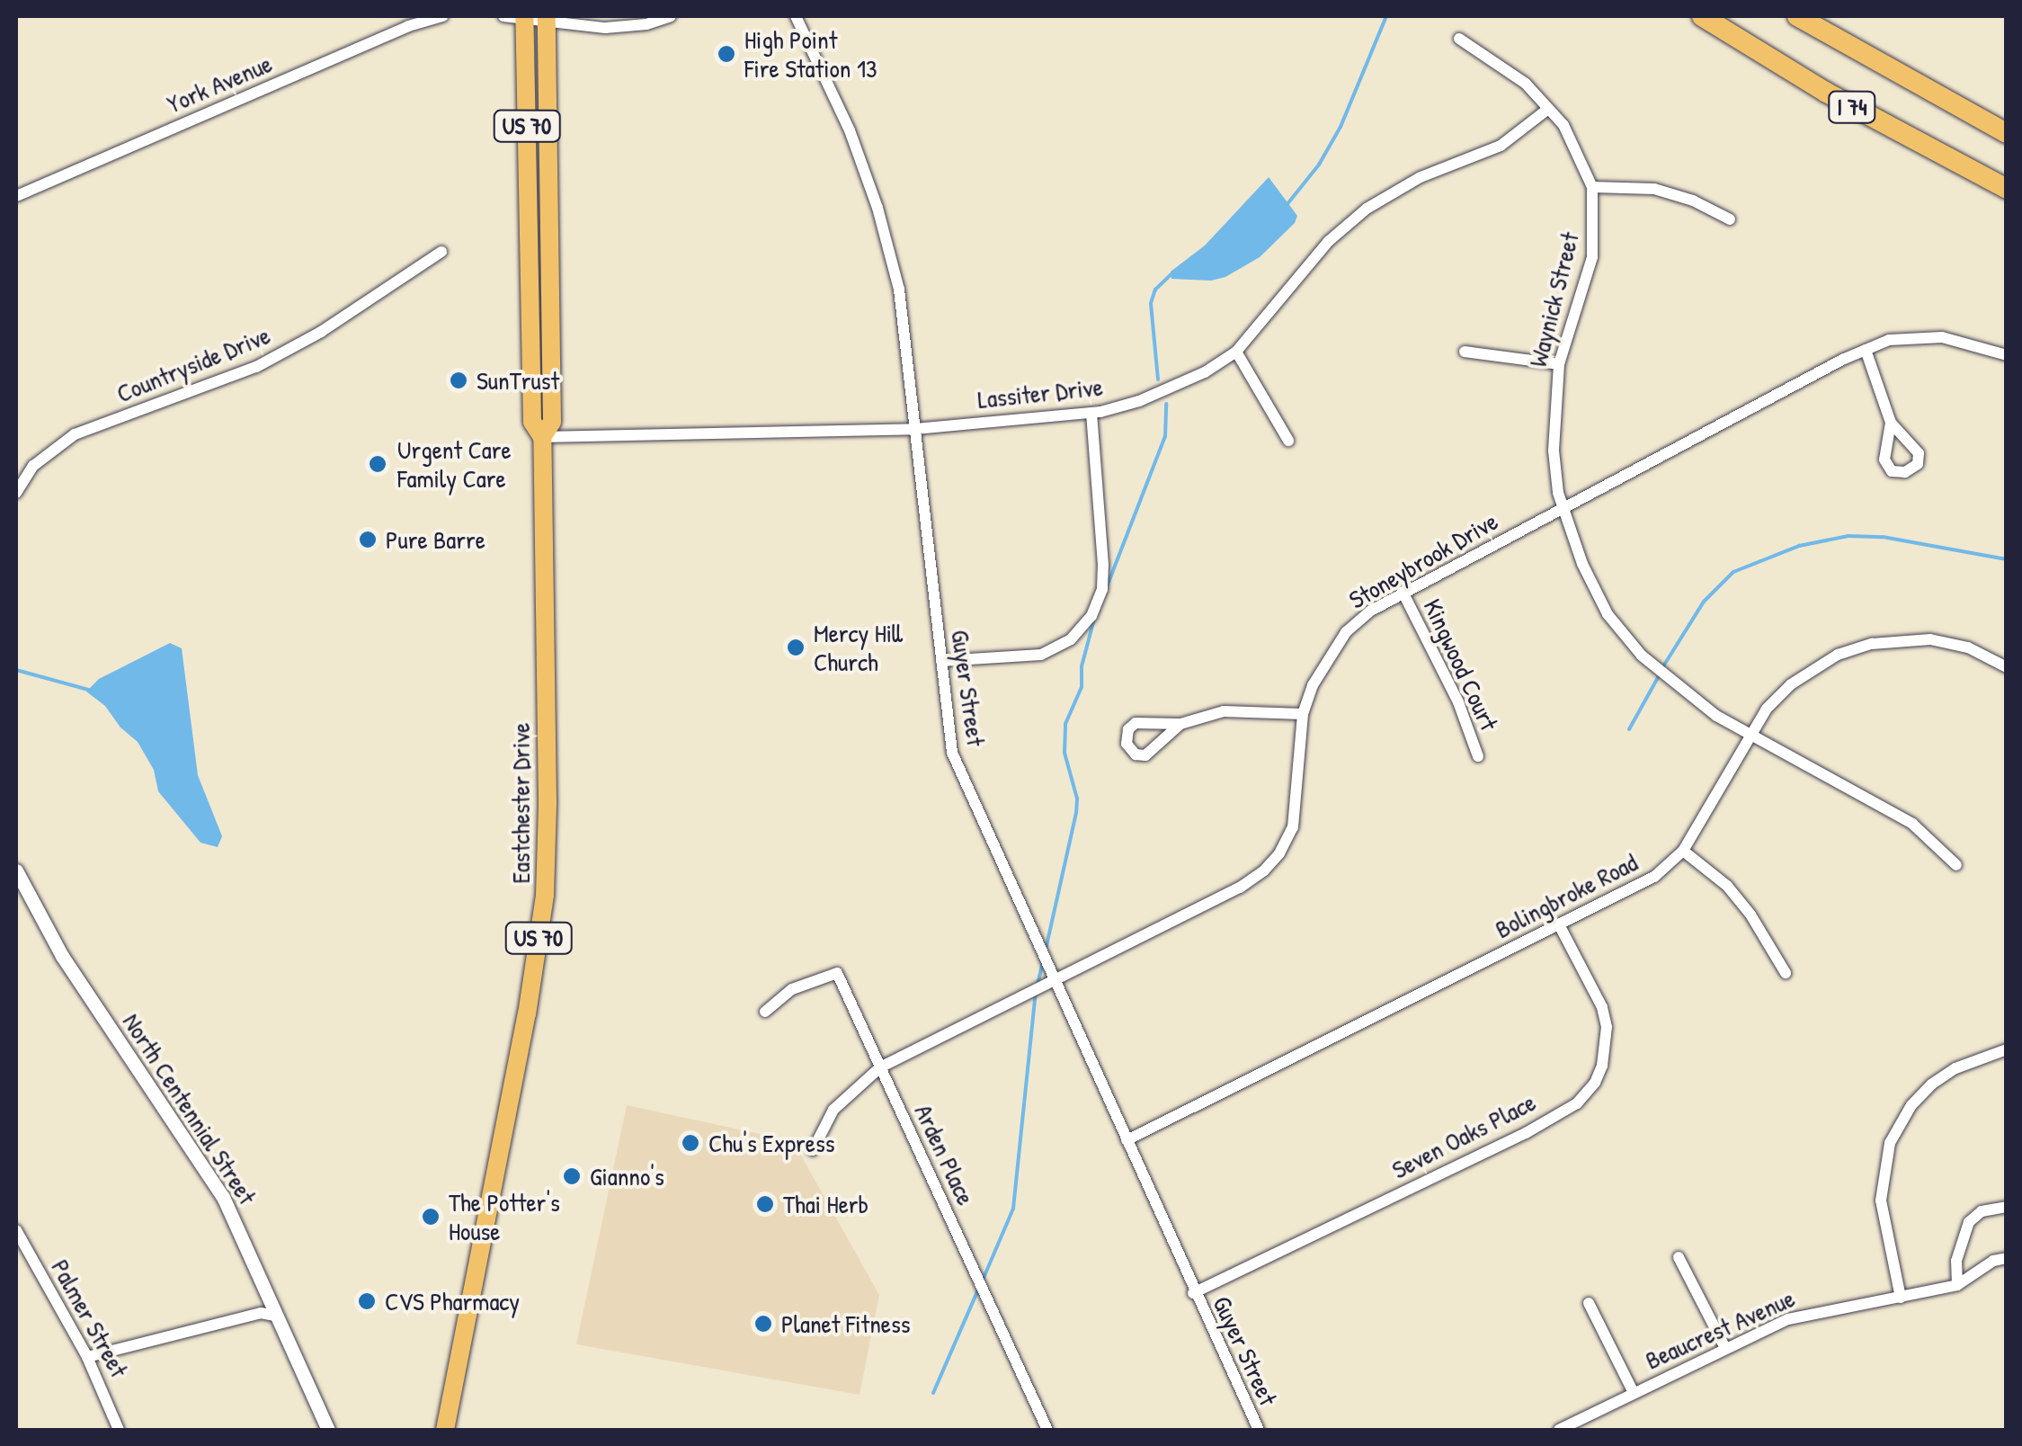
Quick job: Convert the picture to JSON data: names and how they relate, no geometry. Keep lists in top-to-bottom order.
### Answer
{
  "streets": {
    "highway": ["I 74"],
    "main road": ["US 70", "Eastchester Drive"],
    "street": [
      "York Avenue",
      "Waynick Street",
      "Countryside Drive",
      "Lassiter Drive",
      "Stoneybrook Drive",
      "Kingwood Court",
      "Guyer Street",
      "Bolingbroke Road",
      "North Centennial Street",
      "Seven Oaks Place",
      "Arden Place",
      "Palmer Street",
      "Beaucrest Avenue"
    ]
  },
  "crossings": [
    ["Waynick Street", "Lassiter Drive"],
    ["Waynick Street", "Stoneybrook Drive"],
    ["Waynick Street", "Bolingbroke Road"],
    ["Lassiter Drive", "Guyer Street"],
    ["Lassiter Drive", "Eastchester Drive"],
    ["Stoneybrook Drive", "Kingwood Court"],
    ["Stoneybrook Drive", "Guyer Street"],
    ["Stoneybrook Drive", "Arden Place"],
    ["Guyer Street", "Bolingbroke Road"],
    ["Guyer Street", "Seven Oaks Place"],
    ["Bolingbroke Road", "Seven Oaks Place"]
  ],
  "places": [
    "High Point Fire Station 13",
    "SunTrust",
    "Urgent Care Family Care",
    "Pure Barre",
    "Mercy Hill Church",
    "Chu's Express",
    "Gianno's",
    "Thai Herb",
    "The Potter's House",
    "CVS Pharmacy",
    "Planet Fitness"
  ]
}
